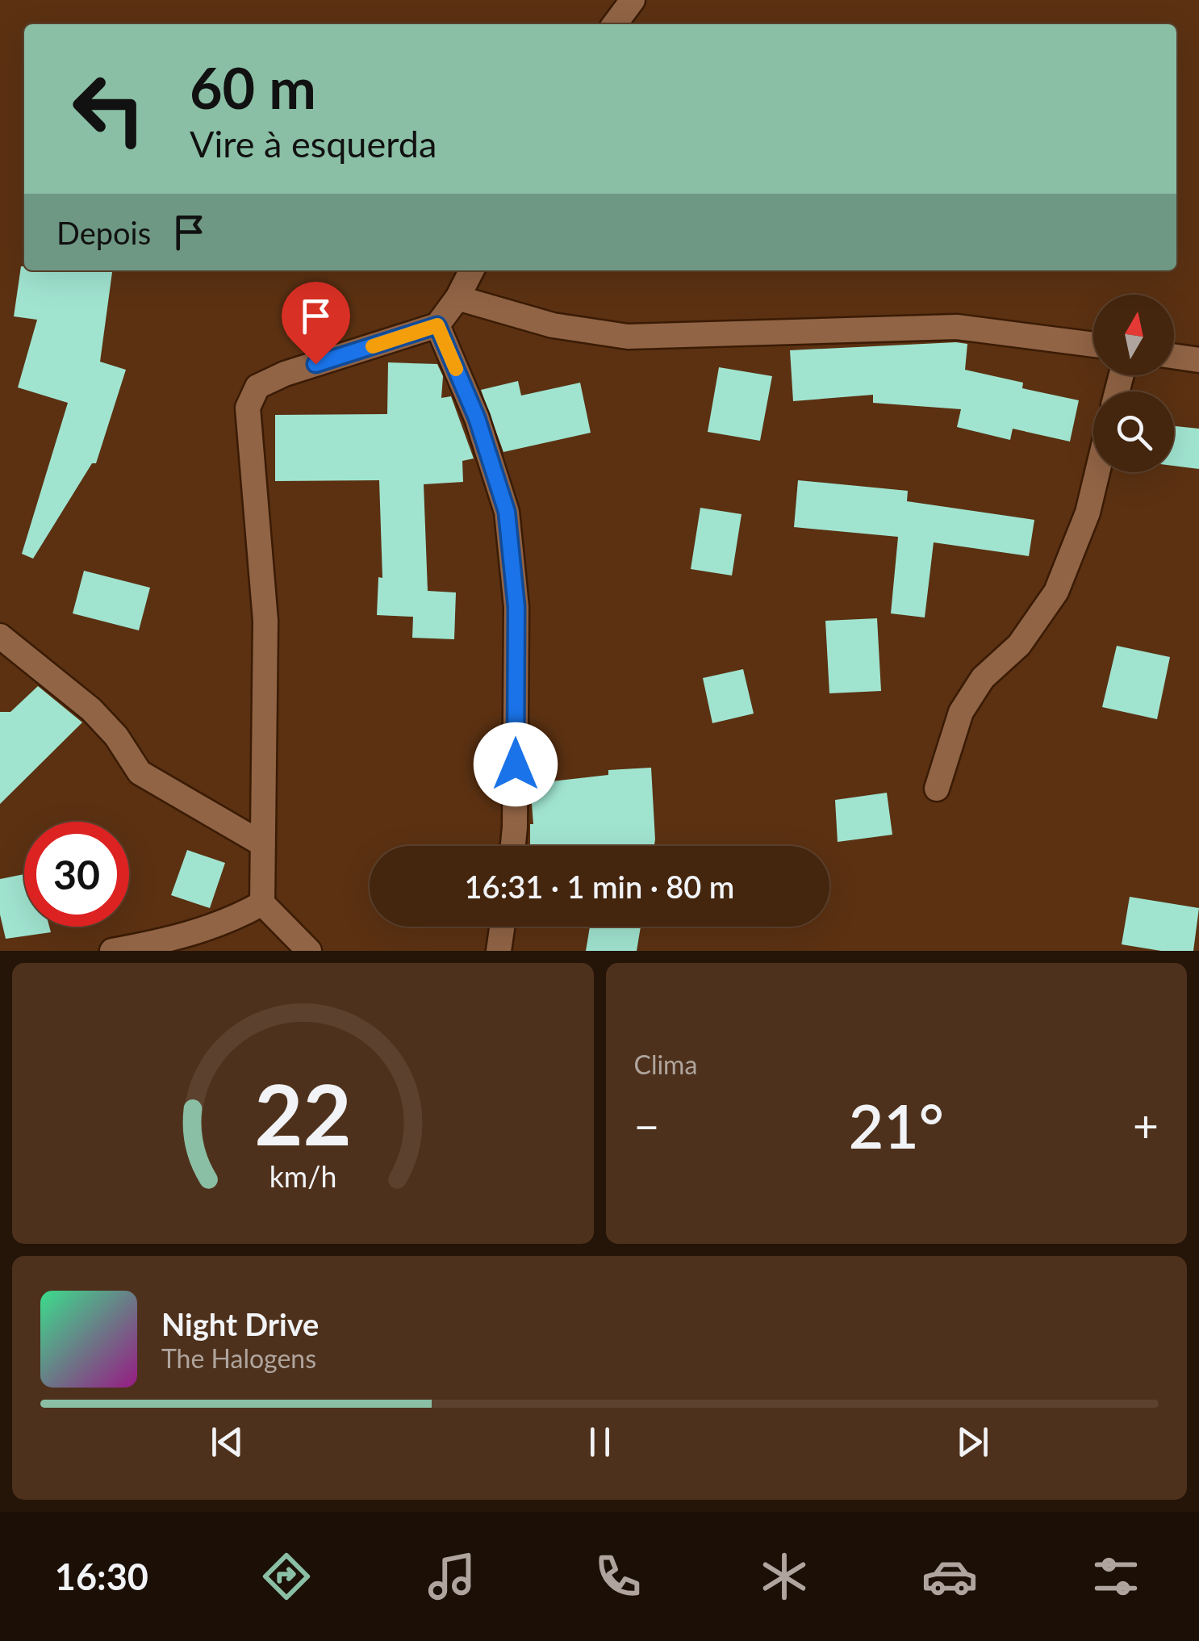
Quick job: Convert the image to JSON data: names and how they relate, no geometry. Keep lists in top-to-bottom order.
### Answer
{
  "north": "top",
  "page": {
    "turn": ["60 m", "Vire à esquerda"],
    "then": "Depois",
    "limit": "30",
    "trip": "16:31 · 1 min · 80 m",
    "tile": "Clima",
    "heat": ["−", "21°", "+"],
    "song": ["Night Drive", "The Halogens"],
    "tabs": "16:30",
    "gauge": ["22", "km/h"]
  }
}
